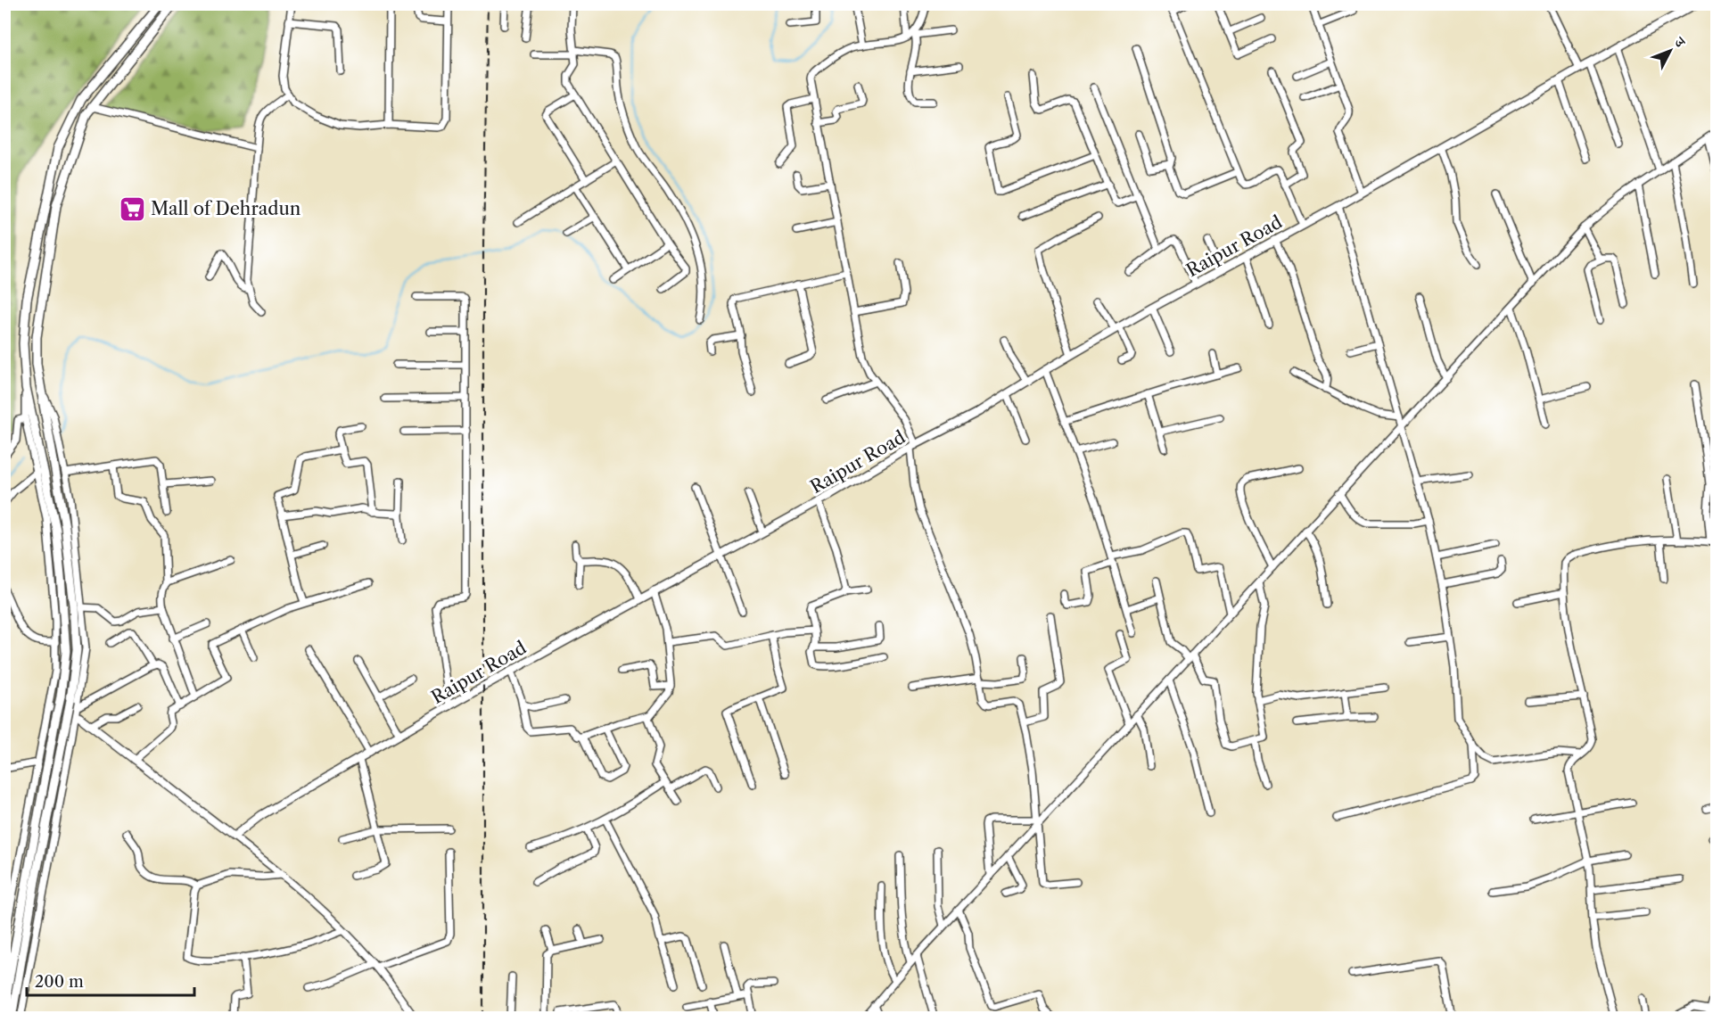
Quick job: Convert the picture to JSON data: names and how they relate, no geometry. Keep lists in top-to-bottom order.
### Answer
{
  "streets": {
    "main road": ["Raipur Road"]
  },
  "places": {
    "supermarket": ["Mall of Dehradun"]
  },
  "scale_bar": "200 m",
  "north": "top right"
}
